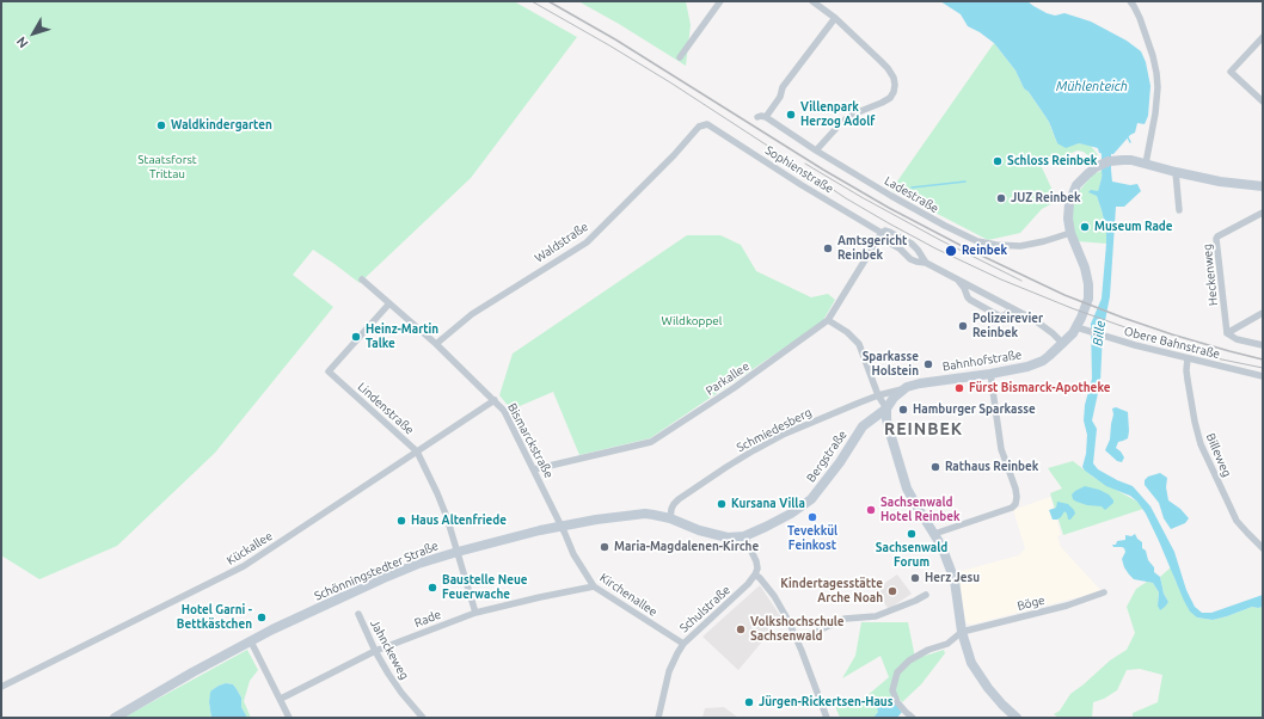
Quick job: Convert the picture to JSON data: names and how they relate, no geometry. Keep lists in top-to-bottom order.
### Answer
{
  "streets": {
    "main road": ["Bahnhofstraße", "Bergstraße", "Schönningstedter Straße"],
    "street": [
      "Sophienstraße",
      "Ladestraße",
      "Waldstraße",
      "Heckenweg",
      "Obere Bahnstraße",
      "Parkallee",
      "Lindenstraße",
      "Schmiedesberg",
      "Bismarckstraße",
      "Billeweg",
      "Kückallee",
      "Kirchenallee",
      "Böge",
      "Schulstraße",
      "Rade",
      "Jahnckeweg"
    ]
  },
  "crossings": [
    ["Sophienstraße", "Waldstraße"],
    ["Sophienstraße", "Bahnhofstraße"],
    ["Sophienstraße", "Parkallee"],
    ["Ladestraße", "Bahnhofstraße"],
    ["Waldstraße", "Bismarckstraße"],
    ["Obere Bahnstraße", "Bahnhofstraße"],
    ["Obere Bahnstraße", "Billeweg"],
    ["Bahnhofstraße", "Schmiedesberg"],
    ["Parkallee", "Bismarckstraße"],
    ["Lindenstraße", "Bismarckstraße"],
    ["Lindenstraße", "Kückallee"],
    ["Lindenstraße", "Schönningstedter Straße"],
    ["Lindenstraße", "Rade"],
    ["Schmiedesberg", "Schönningstedter Straße"],
    ["Bismarckstraße", "Kückallee"],
    ["Bismarckstraße", "Schönningstedter Straße"],
    ["Bismarckstraße", "Kirchenallee"],
    ["Bergstraße", "Schönningstedter Straße"],
    ["Schönningstedter Straße", "Kirchenallee"],
    ["Kirchenallee", "Schulstraße"],
    ["Kirchenallee", "Rade"],
    ["Rade", "Jahnckeweg"]
  ],
  "districts": ["REINBEK"],
  "water": ["Mühlenteich", "Bille"],
  "parks": ["Staatsforst Trittau", "Wildkoppel"],
  "places": [
    "Villenpark Herzog Adolf",
    "Waldkindergarten",
    "Schloss Reinbek",
    "JUZ Reinbek",
    "Museum Rade",
    "Amtsgericht Reinbek",
    "Reinbek",
    "Polizeirevier Reinbek",
    "Heinz-Martin Talke",
    "Sparkasse Holstein",
    "Fürst Bismarck-Apotheke",
    "Hamburger Sparkasse",
    "Rathaus Reinbek",
    "Kursana Villa",
    "Sachsenwald Hotel Reinbek",
    "Tevekkül Feinkost",
    "Haus Altenfriede",
    "Sachsenwald Forum",
    "Maria-Magdalenen-Kirche",
    "Herz Jesu",
    "Baustelle Neue Feuerwache",
    "Kindertagesstätte Arche Noah",
    "Hotel Garni - Bettkästchen",
    "Volkshochschule Sachsenwald",
    "Jürgen-Rickertsen-Haus"
  ],
  "north": "bottom left"
}
